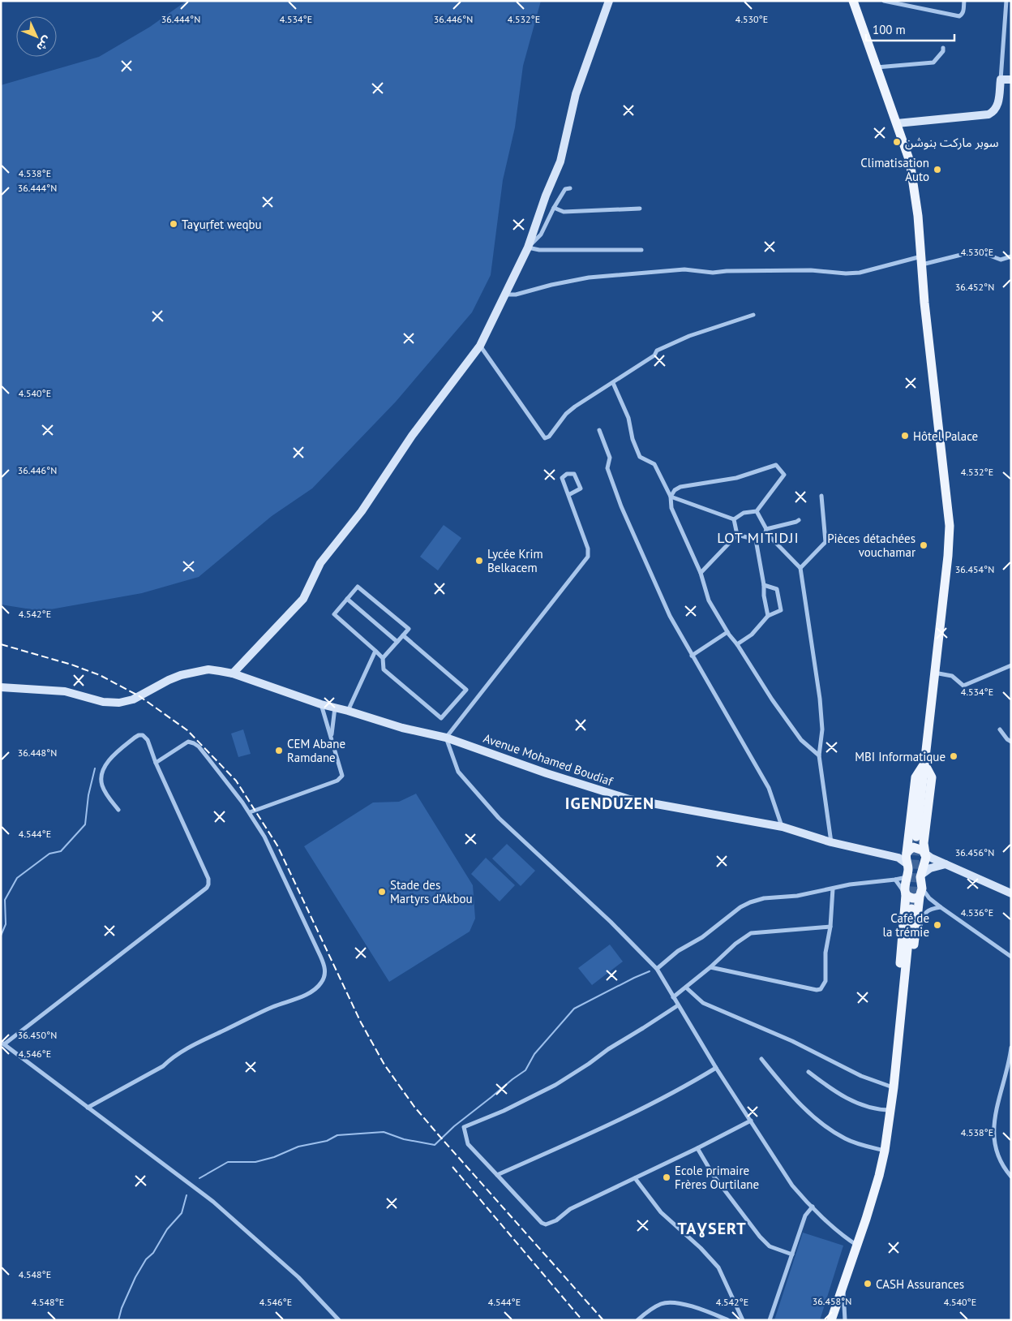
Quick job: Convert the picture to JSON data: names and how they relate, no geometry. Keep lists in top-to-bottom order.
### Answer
{
  "streets": {
    "street": ["Avenue Mohamed Boudiaf"]
  },
  "districts": ["LOT MITIDJI", "IGENDUZEN", "TAƔSERT"],
  "places": [
    "سوبر ماركت بنوشن",
    "Climatisation Auto",
    "Taɣuṛfet weqbu",
    "Hôtel Palace",
    "Pièces détachées vouchamar",
    "Lycée Krim Belkacem",
    "CEM Abane Ramdane",
    "MBI Informatique",
    "Stade des Martyrs d’Akbou",
    "Café de la trémie",
    "Ecole primaire Frères Ourtilane",
    "CASH Assurances"
  ],
  "scale_bar": "100 m",
  "north": "bottom right",
  "coordinates": [
    "4.534°E",
    "4.530°E",
    "4.532°E",
    "36.444°N",
    "36.446°N",
    "4.538°E",
    "36.452°N",
    "4.540°E",
    "36.454°N",
    "4.542°E",
    "36.448°N",
    "4.544°E",
    "36.456°N",
    "4.536°E",
    "36.450°N",
    "4.546°E",
    "4.548°E",
    "36.458°N"
  ]
}
